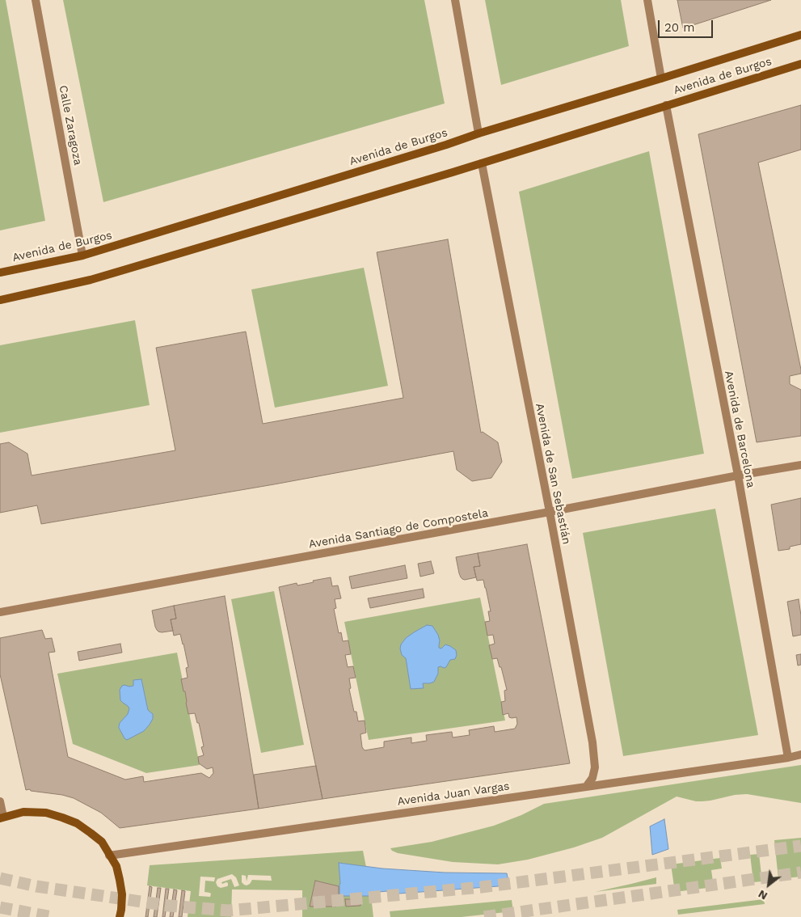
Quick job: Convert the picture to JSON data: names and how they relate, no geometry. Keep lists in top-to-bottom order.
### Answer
{
  "streets": {
    "street": [
      "Avenida de Burgos",
      "Calle Zaragoza",
      "Avenida de Barcelona",
      "Avenida de San Sebastián",
      "Avenida Santiago de Compostela",
      "Avenida Juan Vargas"
    ]
  },
  "crossings": [
    ["Avenida de Burgos", "Calle Zaragoza"],
    ["Avenida de Burgos", "Avenida de Barcelona"],
    ["Avenida de Burgos", "Avenida de San Sebastián"],
    ["Avenida de Barcelona", "Avenida Santiago de Compostela"],
    ["Avenida de Barcelona", "Avenida Juan Vargas"],
    ["Avenida de San Sebastián", "Avenida Santiago de Compostela"],
    ["Avenida de San Sebastián", "Avenida Juan Vargas"]
  ],
  "scale_bar": "20 m",
  "north": "bottom left"
}
